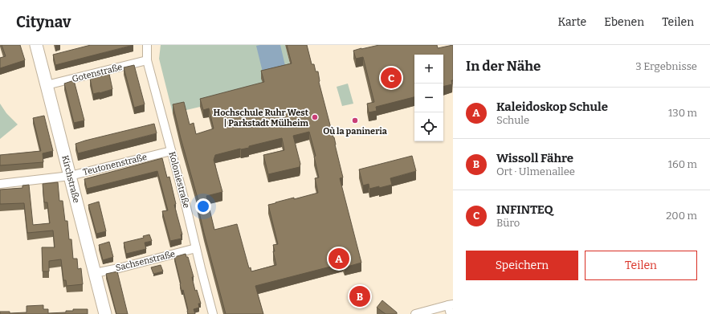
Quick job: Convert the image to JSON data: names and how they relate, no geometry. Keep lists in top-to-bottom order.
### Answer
{
  "streets": {
    "street": [
      "Gotenstraße",
      "Teutonenstraße",
      "Kirchstraße",
      "Koloniestraße",
      "Sachsenstraße"
    ]
  },
  "crossings": [
    ["Gotenstraße", "Kirchstraße"],
    ["Gotenstraße", "Koloniestraße"],
    ["Teutonenstraße", "Kirchstraße"],
    ["Teutonenstraße", "Koloniestraße"],
    ["Kirchstraße", "Sachsenstraße"],
    ["Koloniestraße", "Sachsenstraße"]
  ],
  "places": ["Hochschule Ruhr West | Parkstadt Mülheim", "Où la panineria"],
  "page": {
    "header": "Citynav",
    "nav": ["Karte", "Ebenen", "Teilen"],
    "heading": ["In der Nähe", "3 Ergebnisse"],
    "map_buttons": ["+", "−"],
    "pins": ["C", "A", "B"],
    "list": [
      {
        "mark": "A",
        "name": "Kaleidoskop Schule",
        "note": "Schule",
        "value": "130 m"
      },
      {
        "mark": "B",
        "name": "Wissoll Fähre",
        "note": "Ort · Ulmenallee",
        "value": "160 m"
      },
      {
        "mark": "C",
        "name": "INFINTEQ",
        "note": "Büro",
        "value": "200 m"
      }
    ],
    "buttons": ["Speichern", "Teilen"]
  }
}
